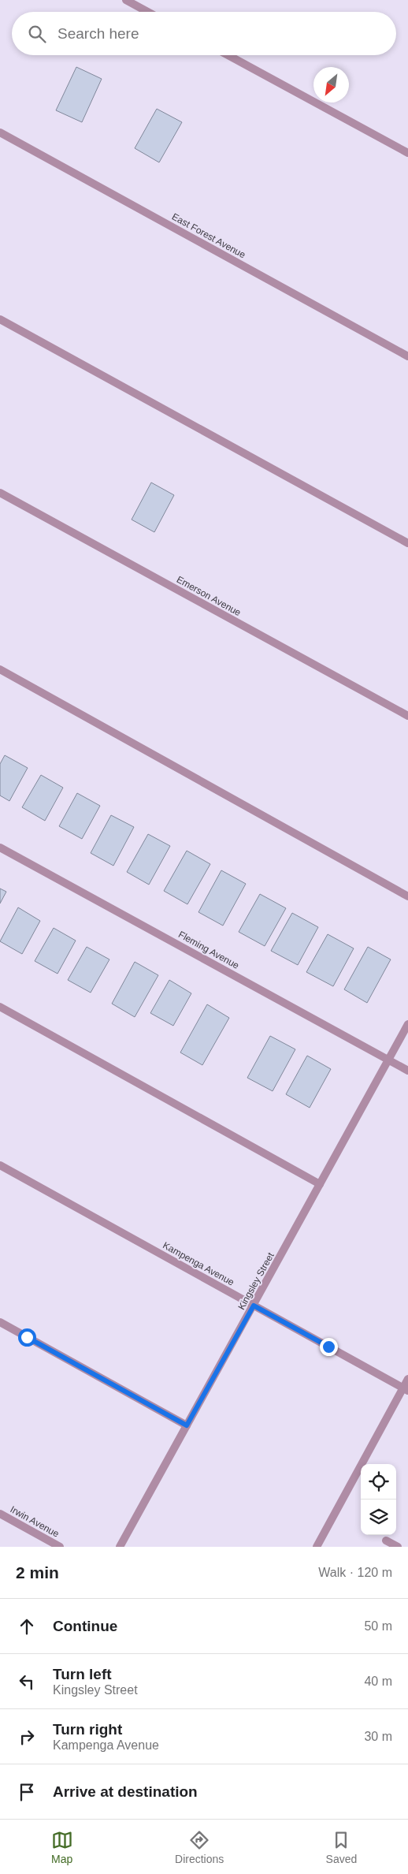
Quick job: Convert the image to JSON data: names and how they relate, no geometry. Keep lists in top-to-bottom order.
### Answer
{
  "streets": {
    "street": [
      "East Forest Avenue",
      "Emerson Avenue",
      "Fleming Avenue",
      "Kampenga Avenue",
      "Kingsley Street",
      "Irwin Avenue"
    ]
  },
  "crossings": [
    ["Fleming Avenue", "Kingsley Street"],
    ["Kampenga Avenue", "Kingsley Street"]
  ],
  "north": "bottom left",
  "page": {
    "search": "Search here",
    "heading": ["2 min", "Walk · 120 m"],
    "list": [
      ["Continue", "50 m"],
      ["Turn left", "Kingsley Street", "40 m"],
      ["Turn right", "Kampenga Avenue", "30 m"],
      "Arrive at destination"
    ],
    "nav": ["Map", "Directions", "Saved"]
  }
}
